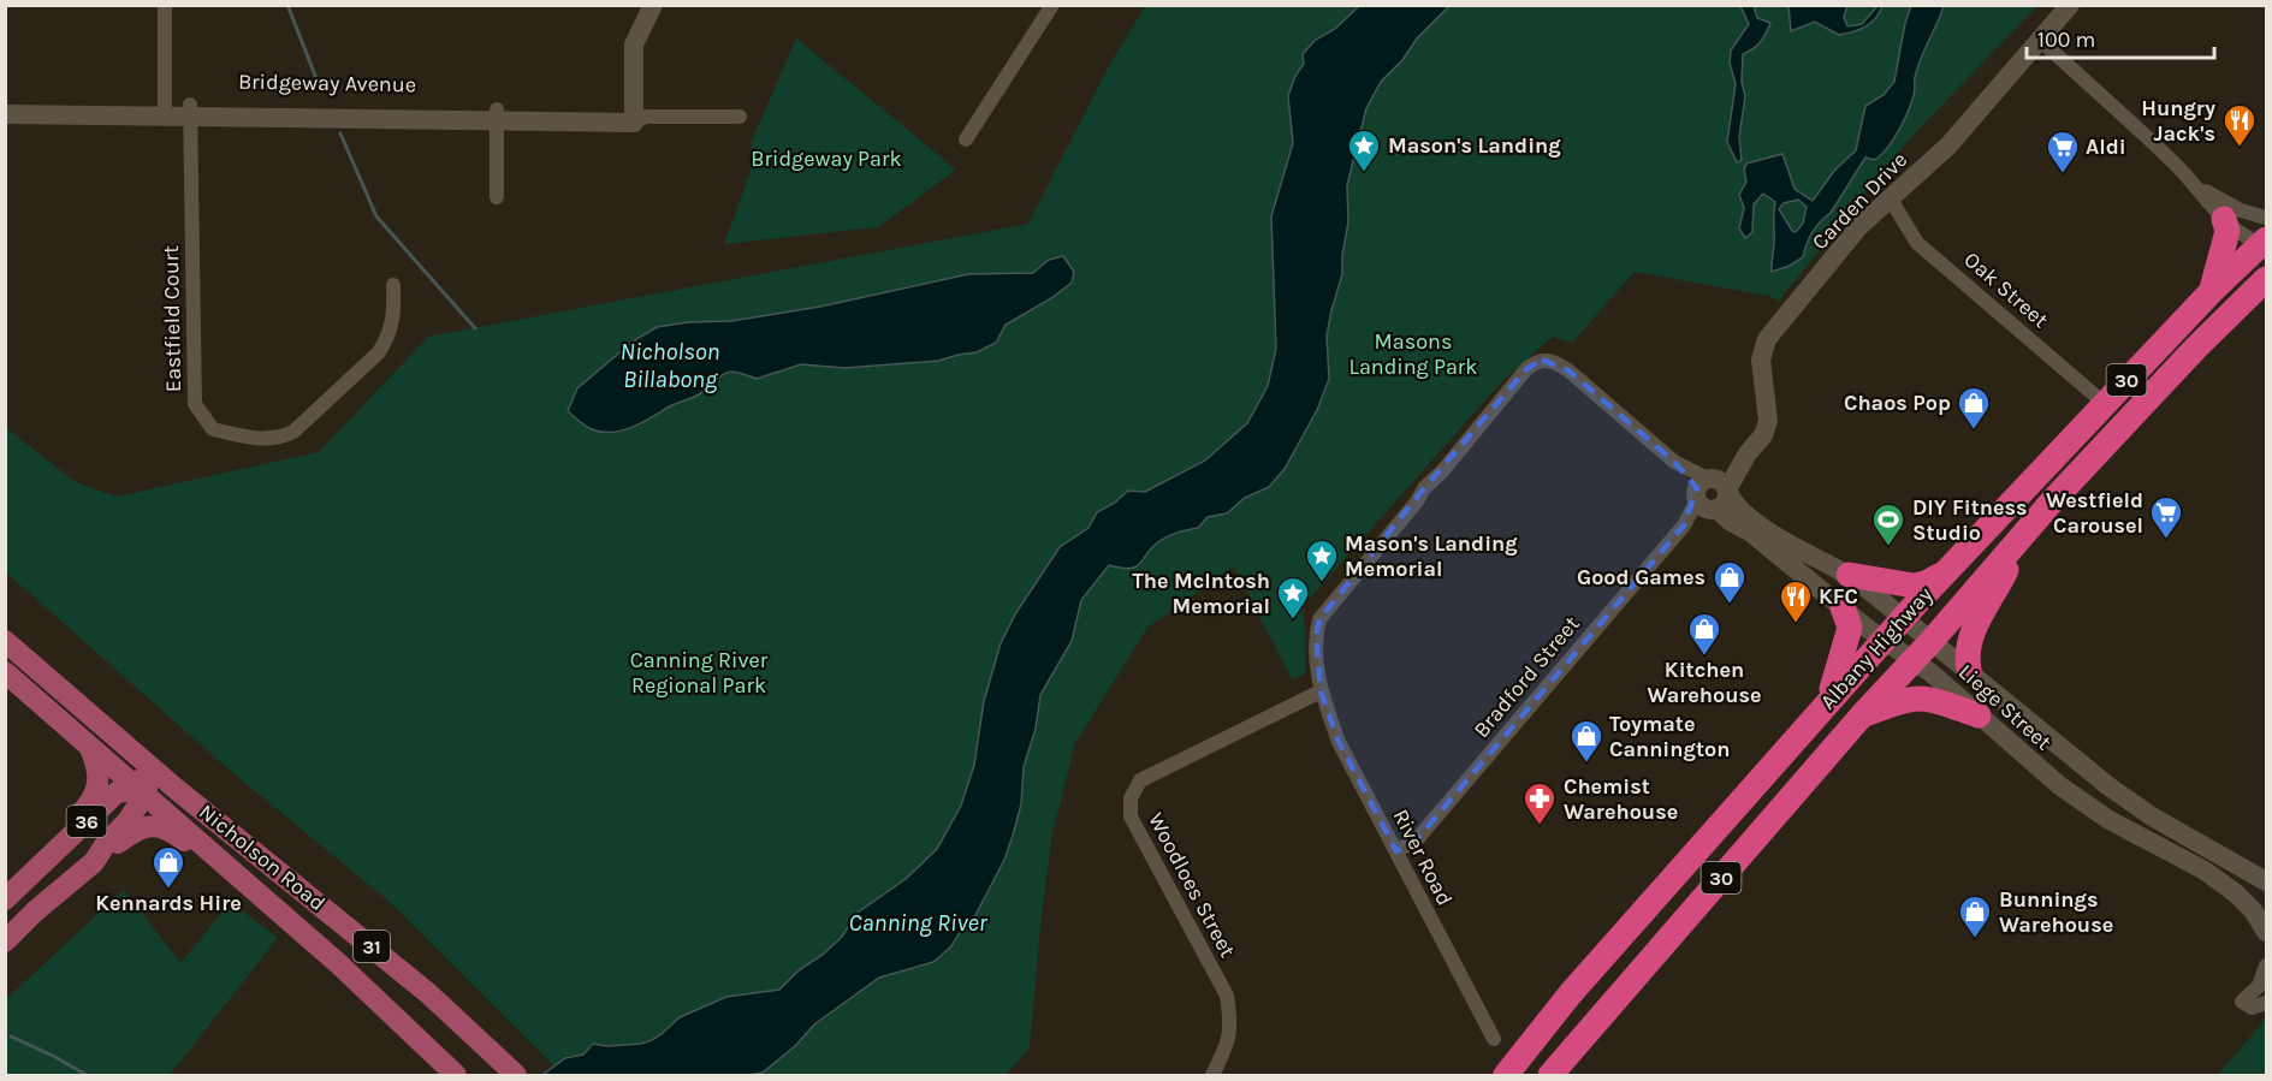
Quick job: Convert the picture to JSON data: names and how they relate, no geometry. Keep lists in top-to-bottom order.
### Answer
{
  "streets": {
    "highway": ["30", "Albany Highway"],
    "main road": ["36", "Nicholson Road", "31"],
    "street": [
      "Bridgeway Avenue",
      "Carden Drive",
      "Oak Street",
      "Eastfield Court",
      "Bradford Street",
      "Liege Street",
      "River Road",
      "Woodloes Street"
    ]
  },
  "crossings": [
    ["Bridgeway Avenue", "Eastfield Court"],
    ["Carden Drive", "Oak Street"],
    ["Carden Drive", "Bradford Street"],
    ["Carden Drive", "Liege Street"],
    ["Oak Street", "Albany Highway"],
    ["Albany Highway", "Liege Street"],
    ["Bradford Street", "Liege Street"],
    ["Bradford Street", "River Road"],
    ["Liege Street", "River Road"],
    ["36", "Nicholson Road"],
    ["River Road", "Woodloes Street"]
  ],
  "water": ["Nicholson Billabong", "Canning River"],
  "parks": ["Bridgeway Park", "Masons Landing Park", "Canning River Regional Park"],
  "places": {
    "restaurant": ["Hungry Jack's", "KFC"],
    "place": ["Mason's Landing", "Mason's Landing Memorial", "The McIntosh Memorial"],
    "supermarket": ["Aldi", "Westfield Carousel"],
    "shop": [
      "Chaos Pop",
      "Good Games",
      "Kitchen Warehouse",
      "Toymate Cannington",
      "Kennards Hire",
      "Bunnings Warehouse"
    ],
    "sports": ["DIY Fitness Studio"],
    "pharmacy": ["Chemist Warehouse"]
  },
  "scale_bar": "100 m"
}
